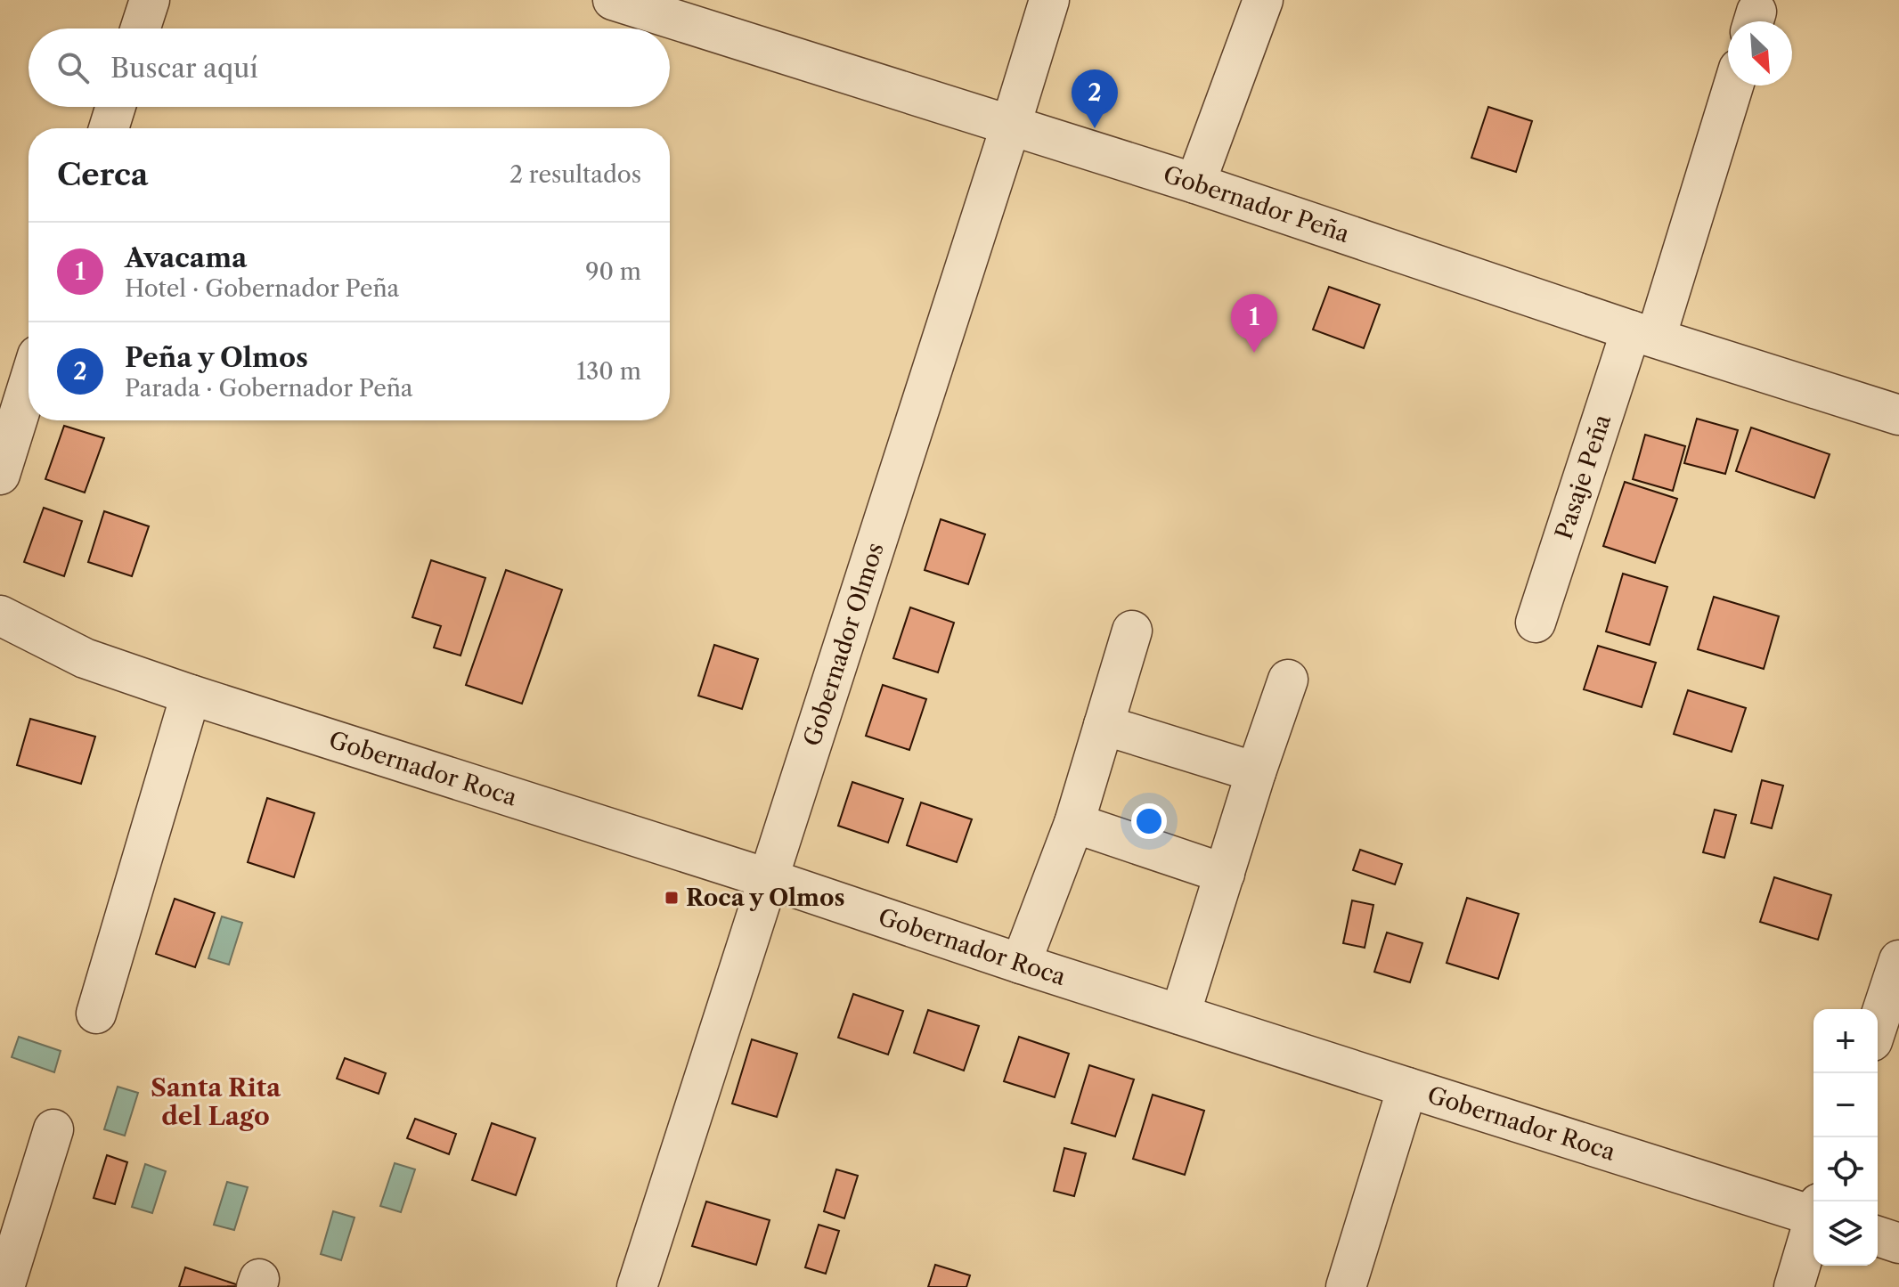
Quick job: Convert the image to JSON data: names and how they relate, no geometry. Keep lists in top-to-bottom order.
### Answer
{
  "streets": {
    "street": [
      "Gobernador Peña",
      "Pasaje Peña",
      "Gobernador Olmos",
      "Gobernador Roca"
    ]
  },
  "crossings": [
    ["Gobernador Peña", "Pasaje Peña"],
    ["Gobernador Peña", "Gobernador Olmos"],
    ["Gobernador Olmos", "Gobernador Roca"]
  ],
  "districts": ["Santa Rita del Lago"],
  "places": {
    "transit": ["Roca y Olmos"]
  },
  "north": "bottom right",
  "page": {
    "search": "Buscar aquí",
    "pins": ["2", "1"],
    "heading": ["Cerca", "2 resultados"],
    "list": [
      {
        "mark": "1",
        "name": "Avacama",
        "note": "Hotel · Gobernador Peña",
        "value": "90 m"
      },
      {
        "mark": "2",
        "name": "Peña y Olmos",
        "note": "Parada · Gobernador Peña",
        "value": "130 m"
      }
    ],
    "map_buttons": ["+", "−"]
  }
}
